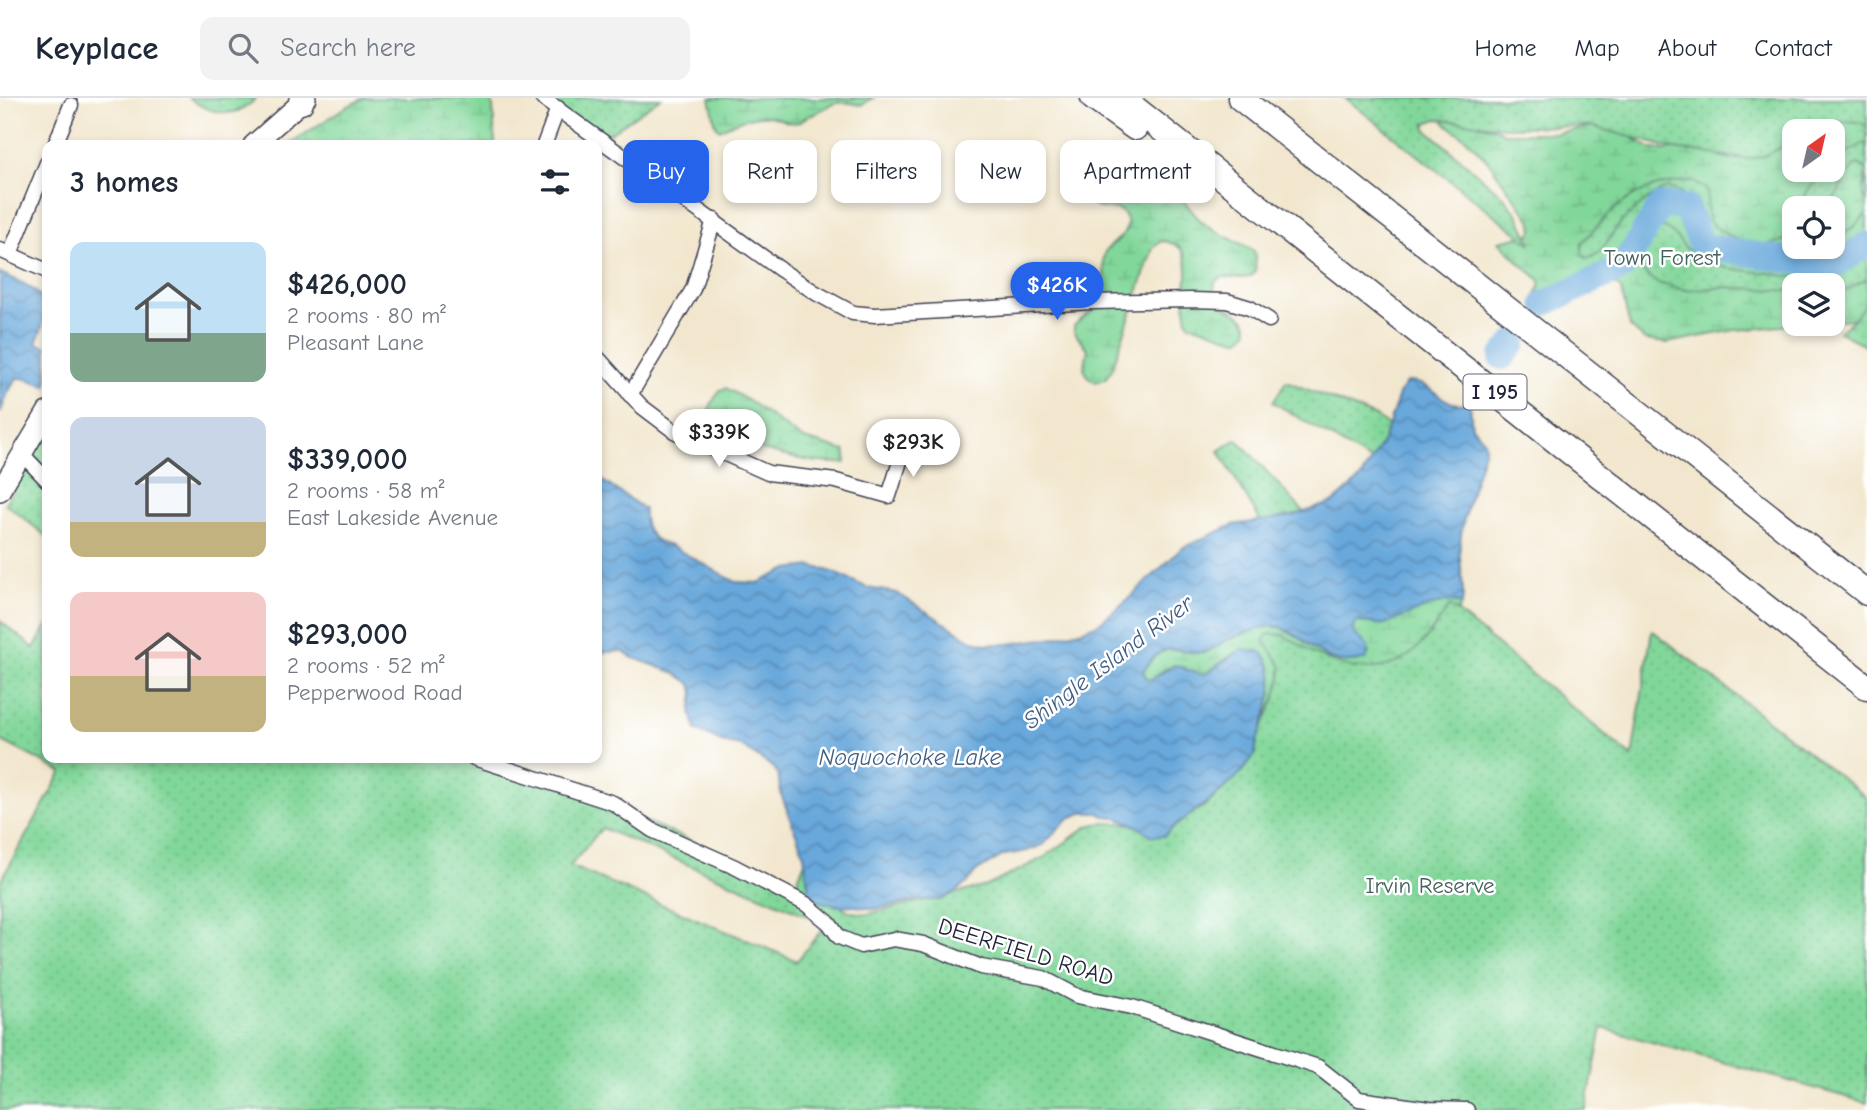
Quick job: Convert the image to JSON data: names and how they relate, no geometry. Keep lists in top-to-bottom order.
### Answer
{
  "streets": {
    "highway": ["I 195"],
    "street": ["DEERFIELD ROAD"]
  },
  "water": ["Shingle Island River", "Noquochoke Lake"],
  "parks": ["Town Forest", "Irvin Reserve"],
  "north": "top right",
  "page": {
    "header": "Keyplace",
    "search": "Search here",
    "nav": [
      "Home",
      "Map",
      "About",
      "Contact"
    ],
    "chip": [
      "Buy",
      "Rent",
      "Filters",
      "New",
      "Apartment"
    ],
    "heading": "3 homes",
    "list": [
      {
        "name": "$426,000",
        "note": "2 rooms · 80 m² · Pleasant Lane"
      },
      {
        "name": "$339,000",
        "note": "2 rooms · 58 m² · East Lakeside Avenue"
      },
      {
        "name": "$293,000",
        "note": "2 rooms · 52 m² · Pepperwood Road"
      }
    ],
    "price": ["$426K", "$339K", "$293K"]
  }
}
